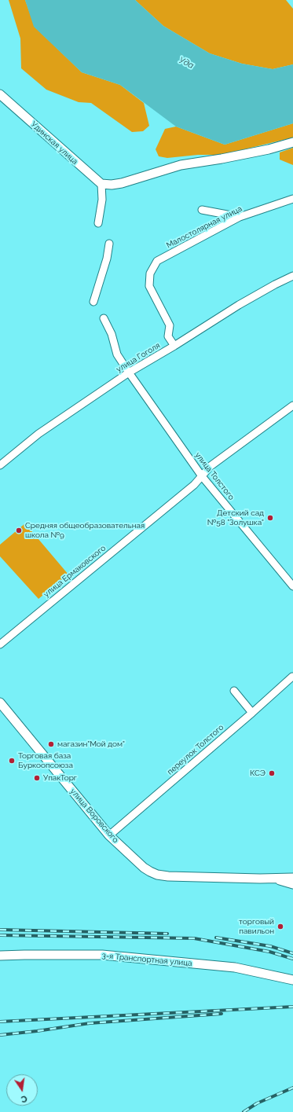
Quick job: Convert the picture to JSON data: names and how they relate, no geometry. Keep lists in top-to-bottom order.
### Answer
{
  "streets": {
    "street": [
      "Удинская улица",
      "Малостолярная улица",
      "улица Гоголя",
      "улица Толстого",
      "улица Ермаковского",
      "переулок Толстого",
      "улица Воровского",
      "3-я Транспортная улица"
    ]
  },
  "crossings": [
    ["Малостолярная улица", "улица Гоголя"],
    ["улица Гоголя", "улица Толстого"],
    ["улица Толстого", "улица Ермаковского"],
    ["переулок Толстого", "улица Воровского"]
  ],
  "water": ["Уда"],
  "places": [
    "Детский сад №58 \"Золушка\"",
    "Средняя общеобразовательная школа №9",
    "магазин\"Мой дом\"",
    "Торговая база Буркоопсоюза",
    "КСЭ",
    "УпакТорг",
    "торговый павильон"
  ],
  "north": "bottom"
}
